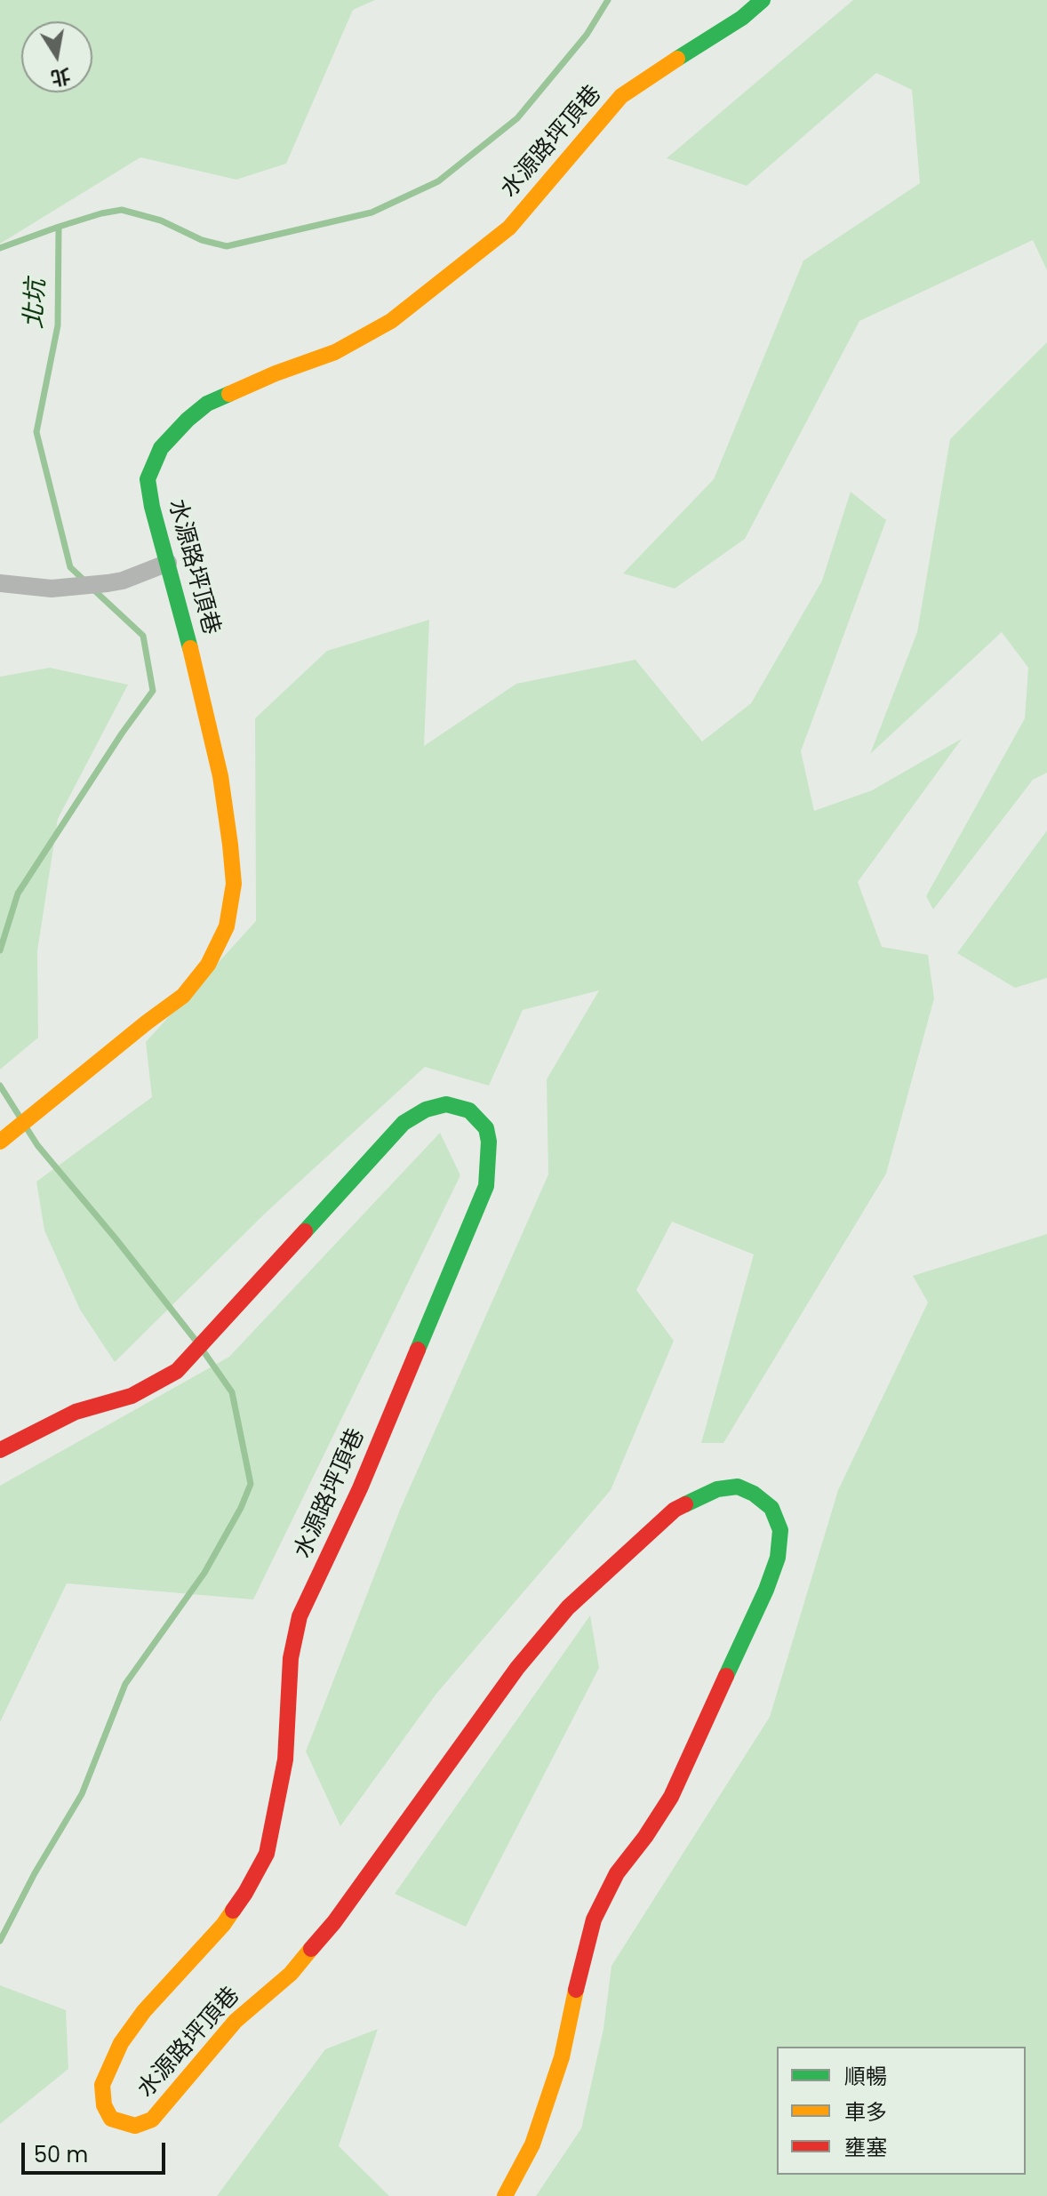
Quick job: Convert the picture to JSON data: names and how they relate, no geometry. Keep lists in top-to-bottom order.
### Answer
{
  "streets": {
    "street": ["水源路坪頂巷"]
  },
  "water": ["北坑"],
  "legend": ["順暢", "車多", "壅塞"],
  "scale_bar": "50 m",
  "north": "bottom"
}
